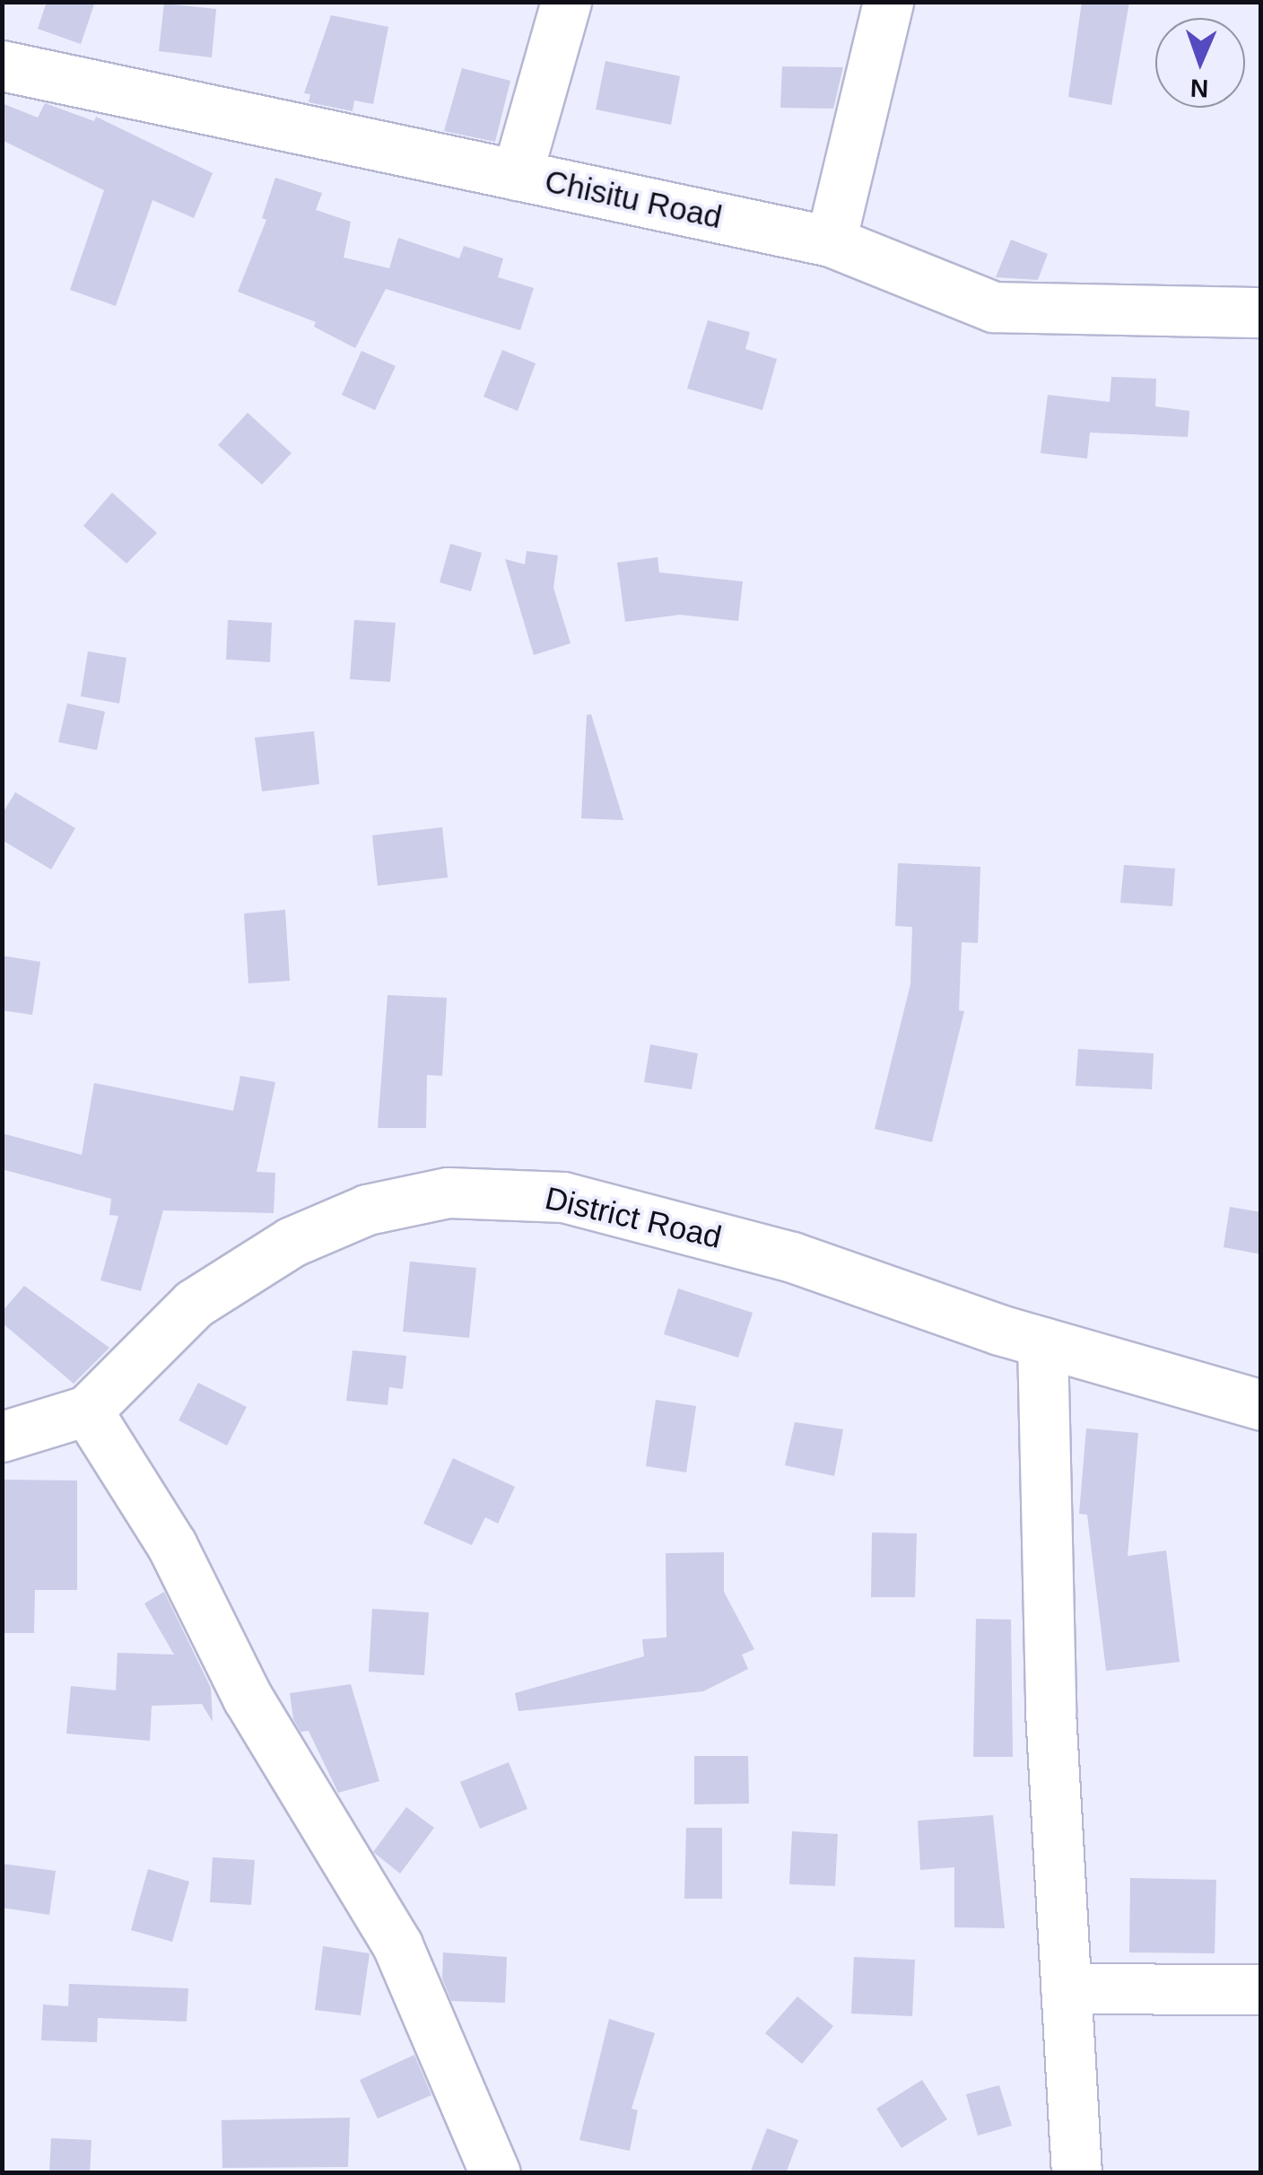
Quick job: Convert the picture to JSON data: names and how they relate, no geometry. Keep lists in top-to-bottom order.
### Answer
{
  "streets": {
    "street": ["Chisitu Road", "District Road"]
  },
  "north": "bottom"
}
